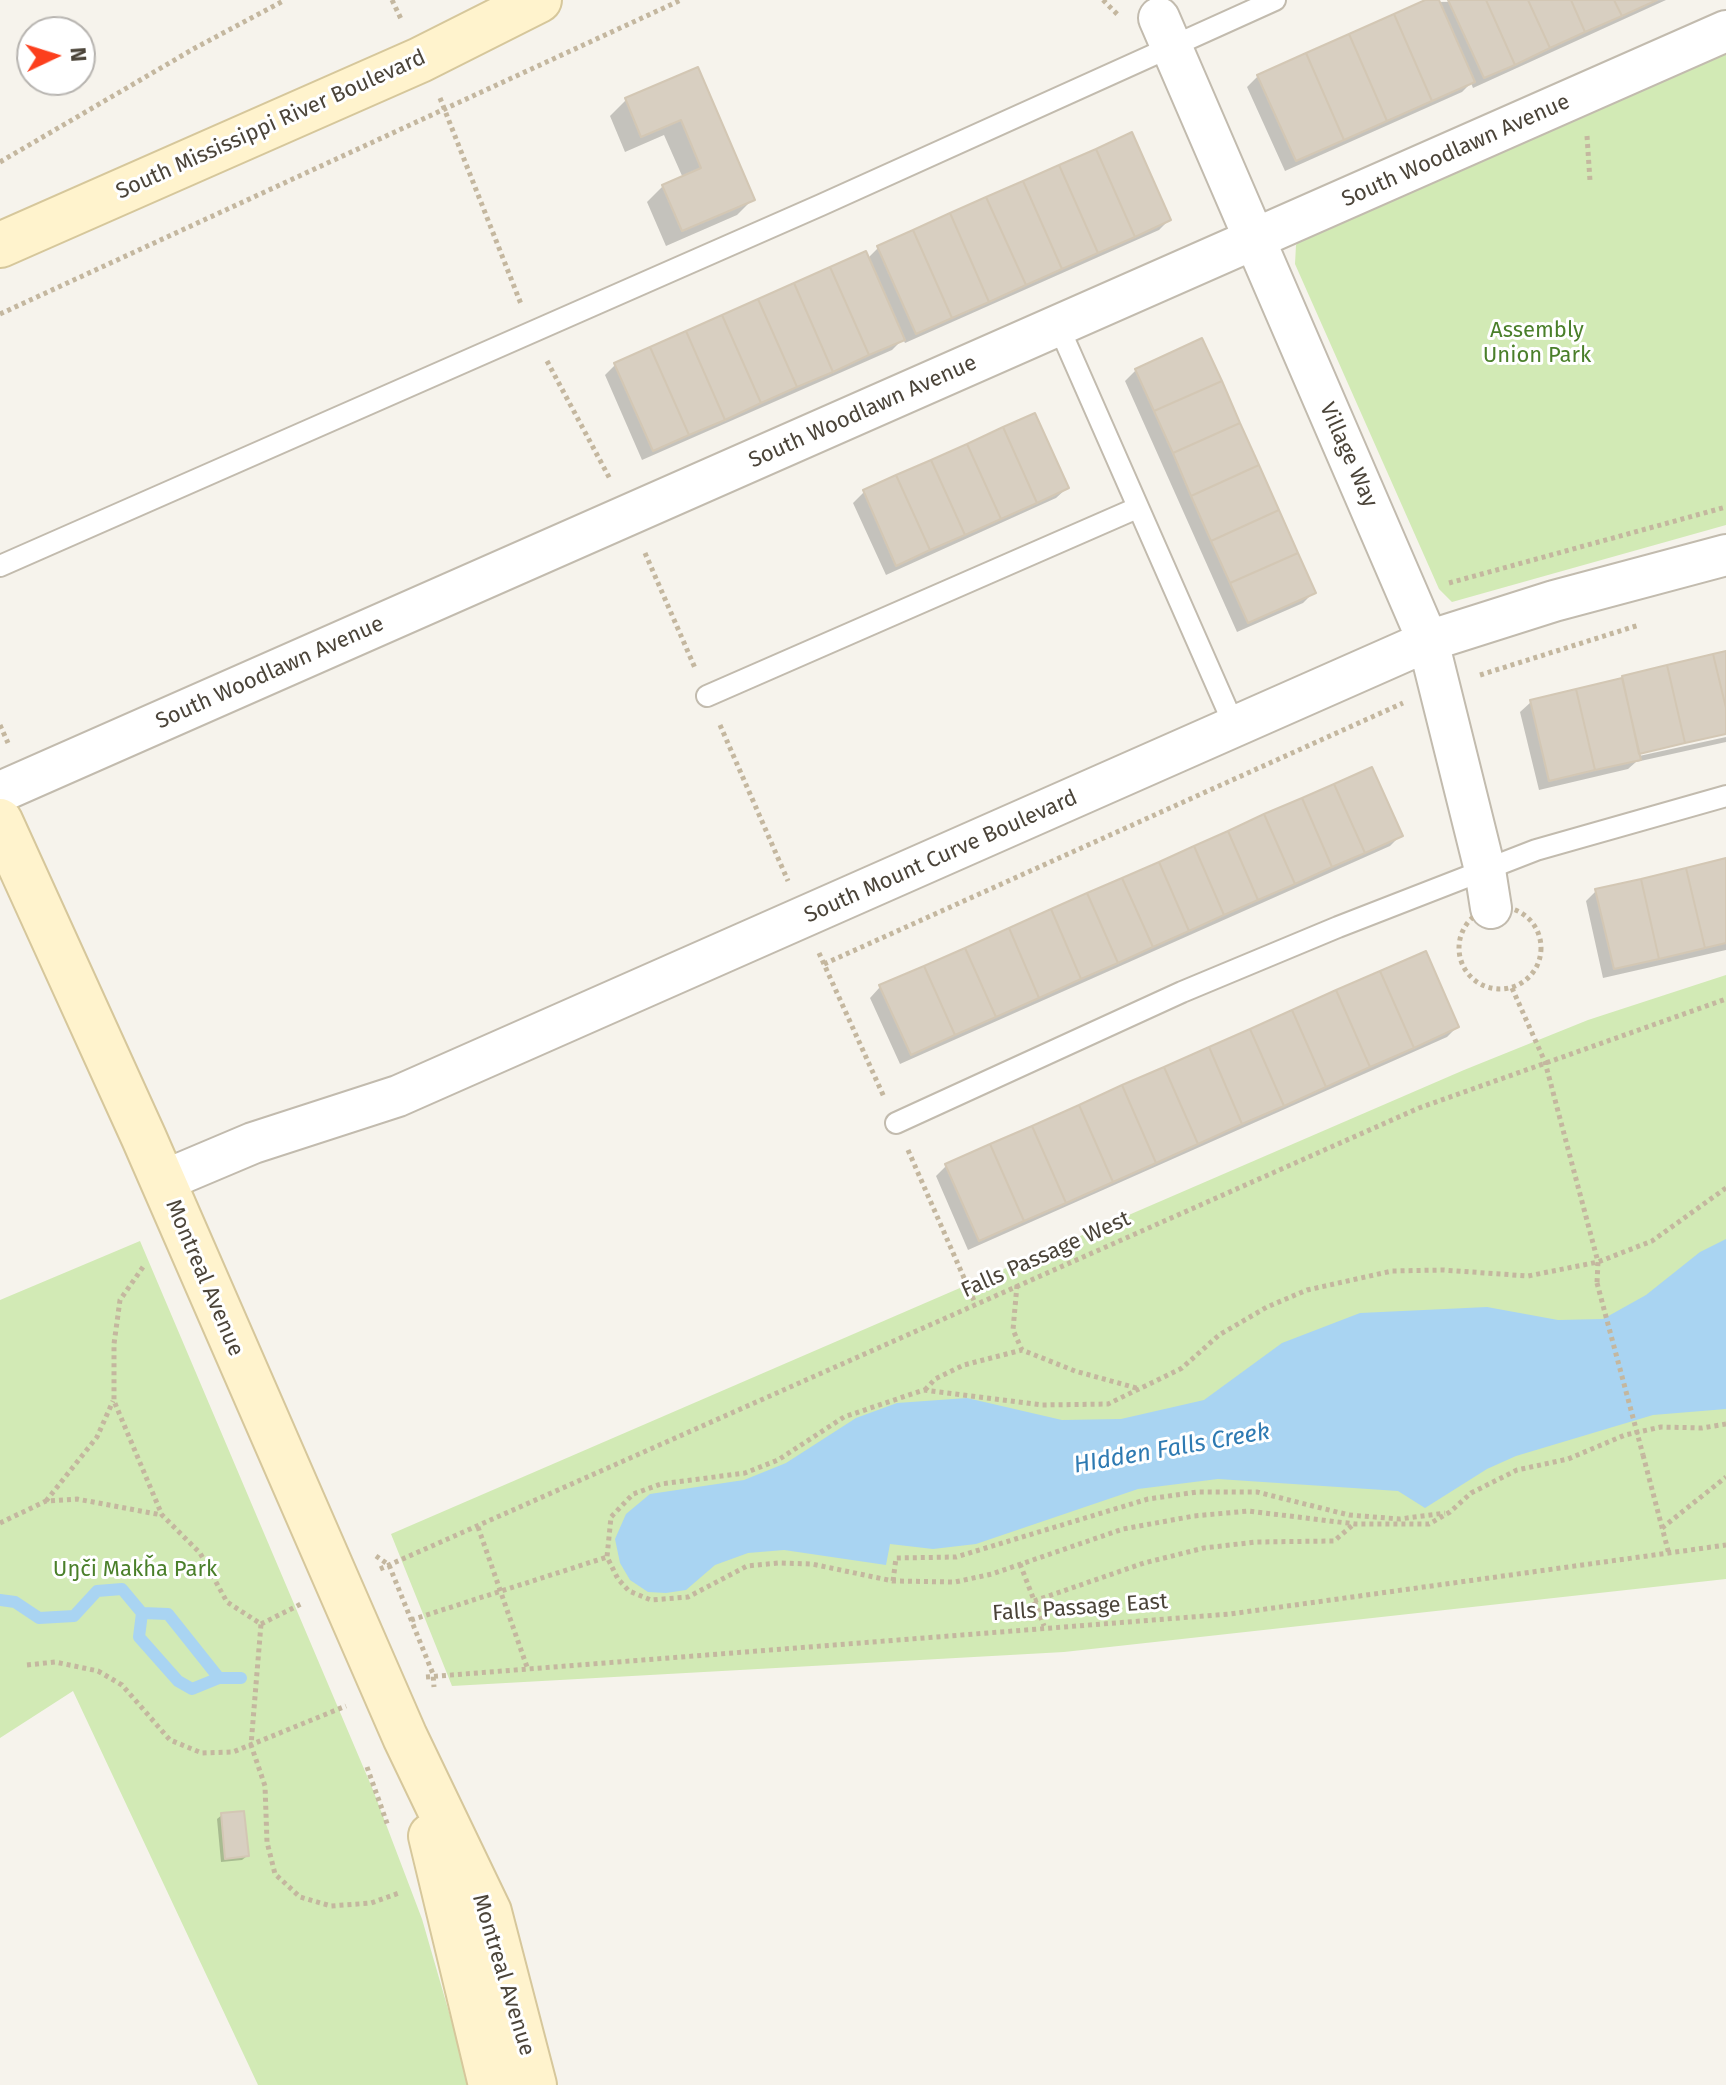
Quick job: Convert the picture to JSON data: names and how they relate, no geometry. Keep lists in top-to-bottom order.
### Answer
{
  "streets": {
    "street": [
      "South Mississippi River Boulevard",
      "South Woodlawn Avenue",
      "Village Way",
      "South Mount Curve Boulevard",
      "Montreal Avenue"
    ],
    "path": ["Falls Passage West", "Falls Passage East"]
  },
  "crossings": [
    ["South Woodlawn Avenue", "Village Way"],
    ["Village Way", "South Mount Curve Boulevard"],
    ["South Mount Curve Boulevard", "Montreal Avenue"],
    ["Falls Passage West", "Falls Passage East"]
  ],
  "water": ["HIdden Falls Creek"],
  "parks": ["Assembly Union Park", "Uŋči Makȟa Park"],
  "north": "right"
}
